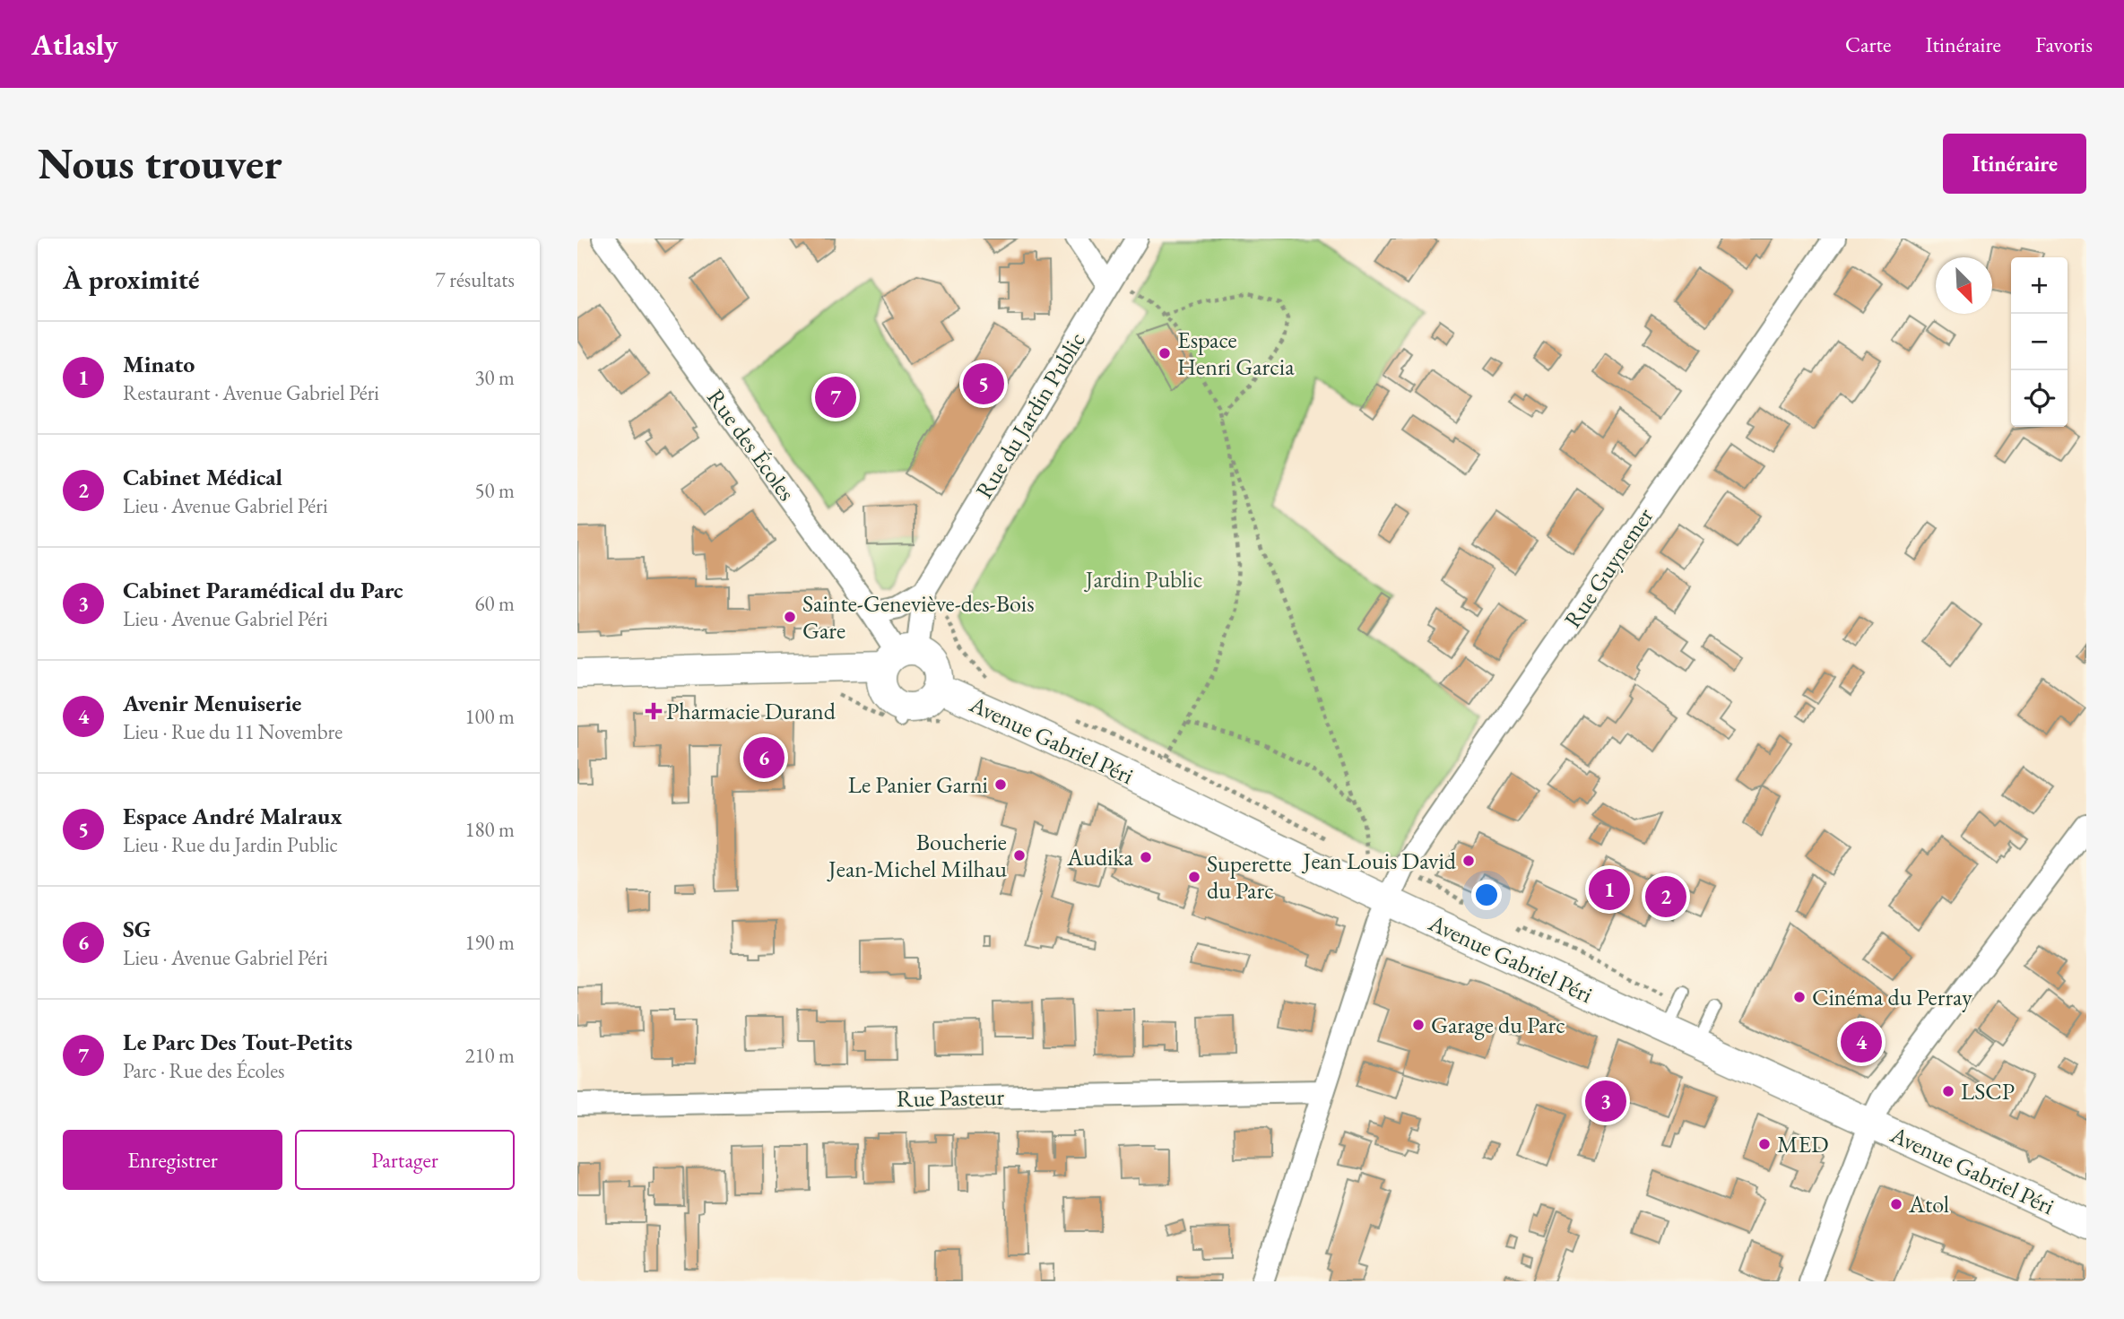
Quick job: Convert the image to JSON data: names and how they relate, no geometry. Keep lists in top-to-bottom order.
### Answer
{
  "streets": {
    "street": [
      "Rue du Jardin Public",
      "Rue des Écoles",
      "Rue Guynemer",
      "Avenue Gabriel Péri",
      "Rue Pasteur"
    ]
  },
  "crossings": [
    ["Rue du Jardin Public", "Rue des Écoles"],
    ["Rue du Jardin Public", "Avenue Gabriel Péri"],
    ["Rue des Écoles", "Avenue Gabriel Péri"],
    ["Rue Guynemer", "Avenue Gabriel Péri"],
    ["Rue Guynemer", "Rue Pasteur"]
  ],
  "parks": ["Jardin Public"],
  "places": {
    "other": [
      "Espace Henri Garcia",
      "Sainte-Geneviève-des-Bois Gare",
      "Le Panier Garni",
      "Boucherie Jean-Michel Milhau",
      "Audika",
      "Jean Louis David",
      "Superette du Parc",
      "Cinéma du Perray",
      "Garage du Parc",
      "LSCP",
      "MED",
      "Atol"
    ],
    "health": ["Pharmacie Durand"]
  },
  "north": "bottom right",
  "page": {
    "header": "Atlasly",
    "nav": ["Carte", "Itinéraire", "Favoris"],
    "buttons": [
      "Itinéraire",
      ["Enregistrer", "Partager"]
    ],
    "title": "Nous trouver",
    "heading": ["À proximité", "7 résultats"],
    "map_buttons": ["+", "−"],
    "list": [
      {
        "mark": "1",
        "name": "Minato",
        "note": "Restaurant · Avenue Gabriel Péri",
        "value": "30 m"
      },
      {
        "mark": "2",
        "name": "Cabinet Médical",
        "note": "Lieu · Avenue Gabriel Péri",
        "value": "50 m"
      },
      {
        "mark": "3",
        "name": "Cabinet Paramédical du Parc",
        "note": "Lieu · Avenue Gabriel Péri",
        "value": "60 m"
      },
      {
        "mark": "4",
        "name": "Avenir Menuiserie",
        "note": "Lieu · Rue du 11 Novembre",
        "value": "100 m"
      },
      {
        "mark": "5",
        "name": "Espace André Malraux",
        "note": "Lieu · Rue du Jardin Public",
        "value": "180 m"
      },
      {
        "mark": "6",
        "name": "SG",
        "note": "Lieu · Avenue Gabriel Péri",
        "value": "190 m"
      },
      {
        "mark": "7",
        "name": "Le Parc Des Tout-Petits",
        "note": "Parc · Rue des Écoles",
        "value": "210 m"
      }
    ],
    "pins": [
      "5",
      "7",
      "6",
      "1",
      "2",
      "4",
      "3"
    ]
  }
}
